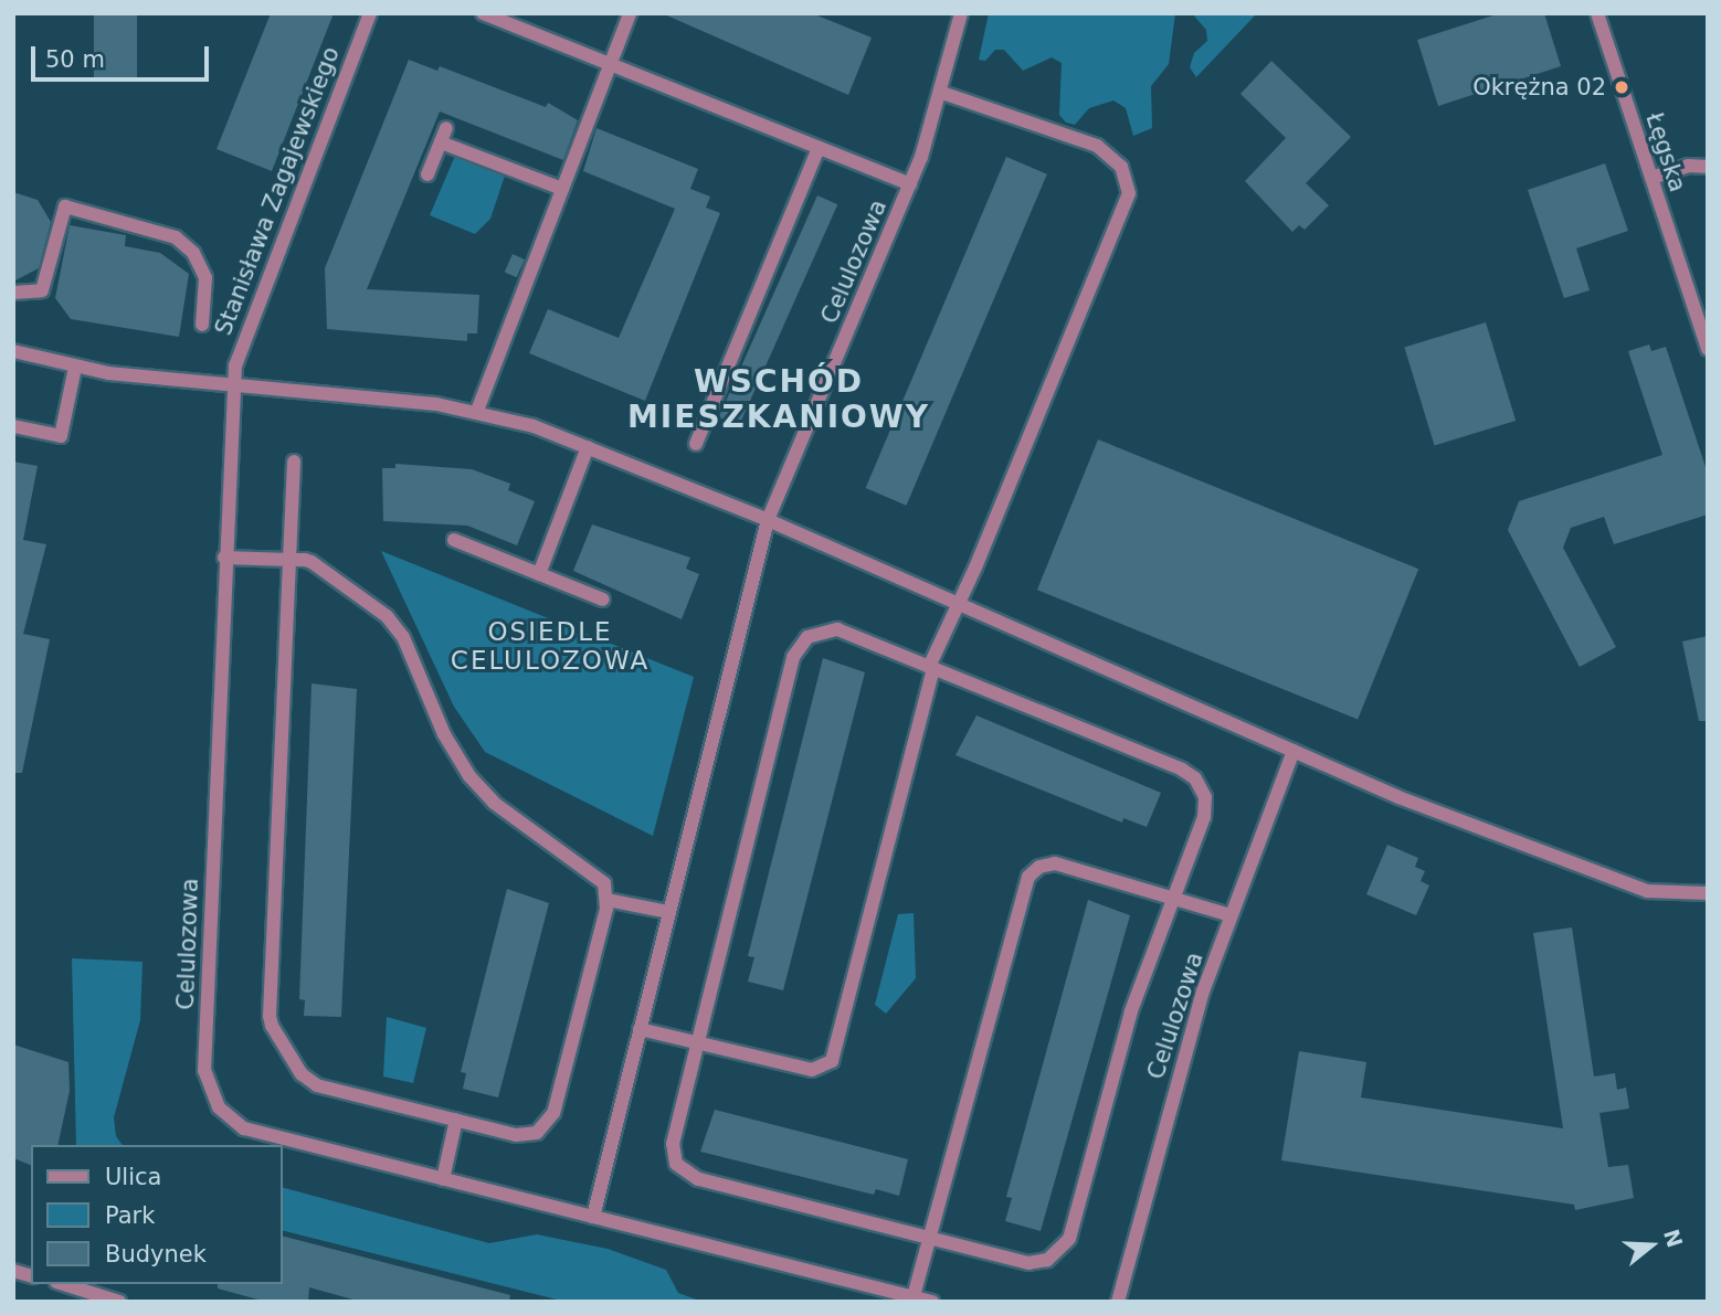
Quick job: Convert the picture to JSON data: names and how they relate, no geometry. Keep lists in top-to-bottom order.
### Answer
{
  "streets": {
    "street": ["Łęgska", "Stanisława Zagajewskiego", "Celulozowa"]
  },
  "crossings": [
    ["Stanisława Zagajewskiego", "Celulozowa"]
  ],
  "districts": ["WSCHÓD MIESZKANIOWY", "OSIEDLE CELULOZOWA"],
  "places": ["Okrężna 02"],
  "legend": ["Ulica", "Park", "Budynek"],
  "scale_bar": "50 m",
  "north": "right"
}
